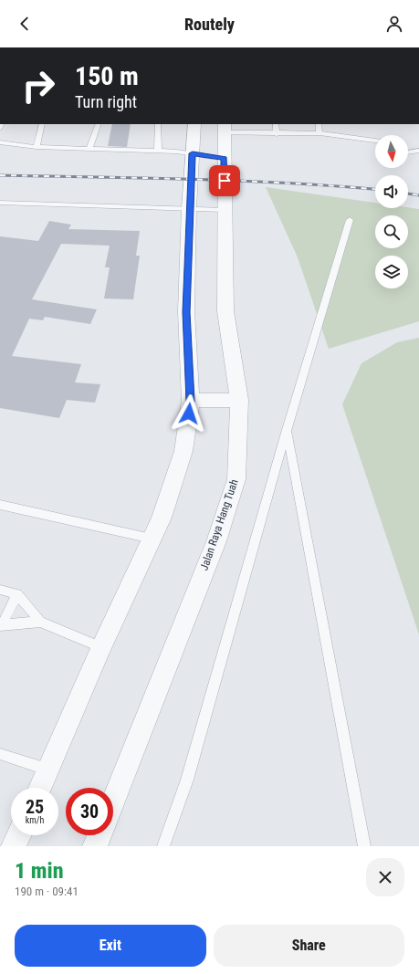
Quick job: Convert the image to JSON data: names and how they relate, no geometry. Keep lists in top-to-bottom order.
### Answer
{
  "streets": {
    "street": ["Jalan Raya Hang Tuah"]
  },
  "north": "bottom",
  "page": {
    "header": "Routely",
    "turn": ["150 m", "Turn right"],
    "speed": "25 km/h",
    "limit": "30",
    "heading": ["1 min", "190 m · 09:41"],
    "buttons": ["Exit", "Share"]
  }
}
